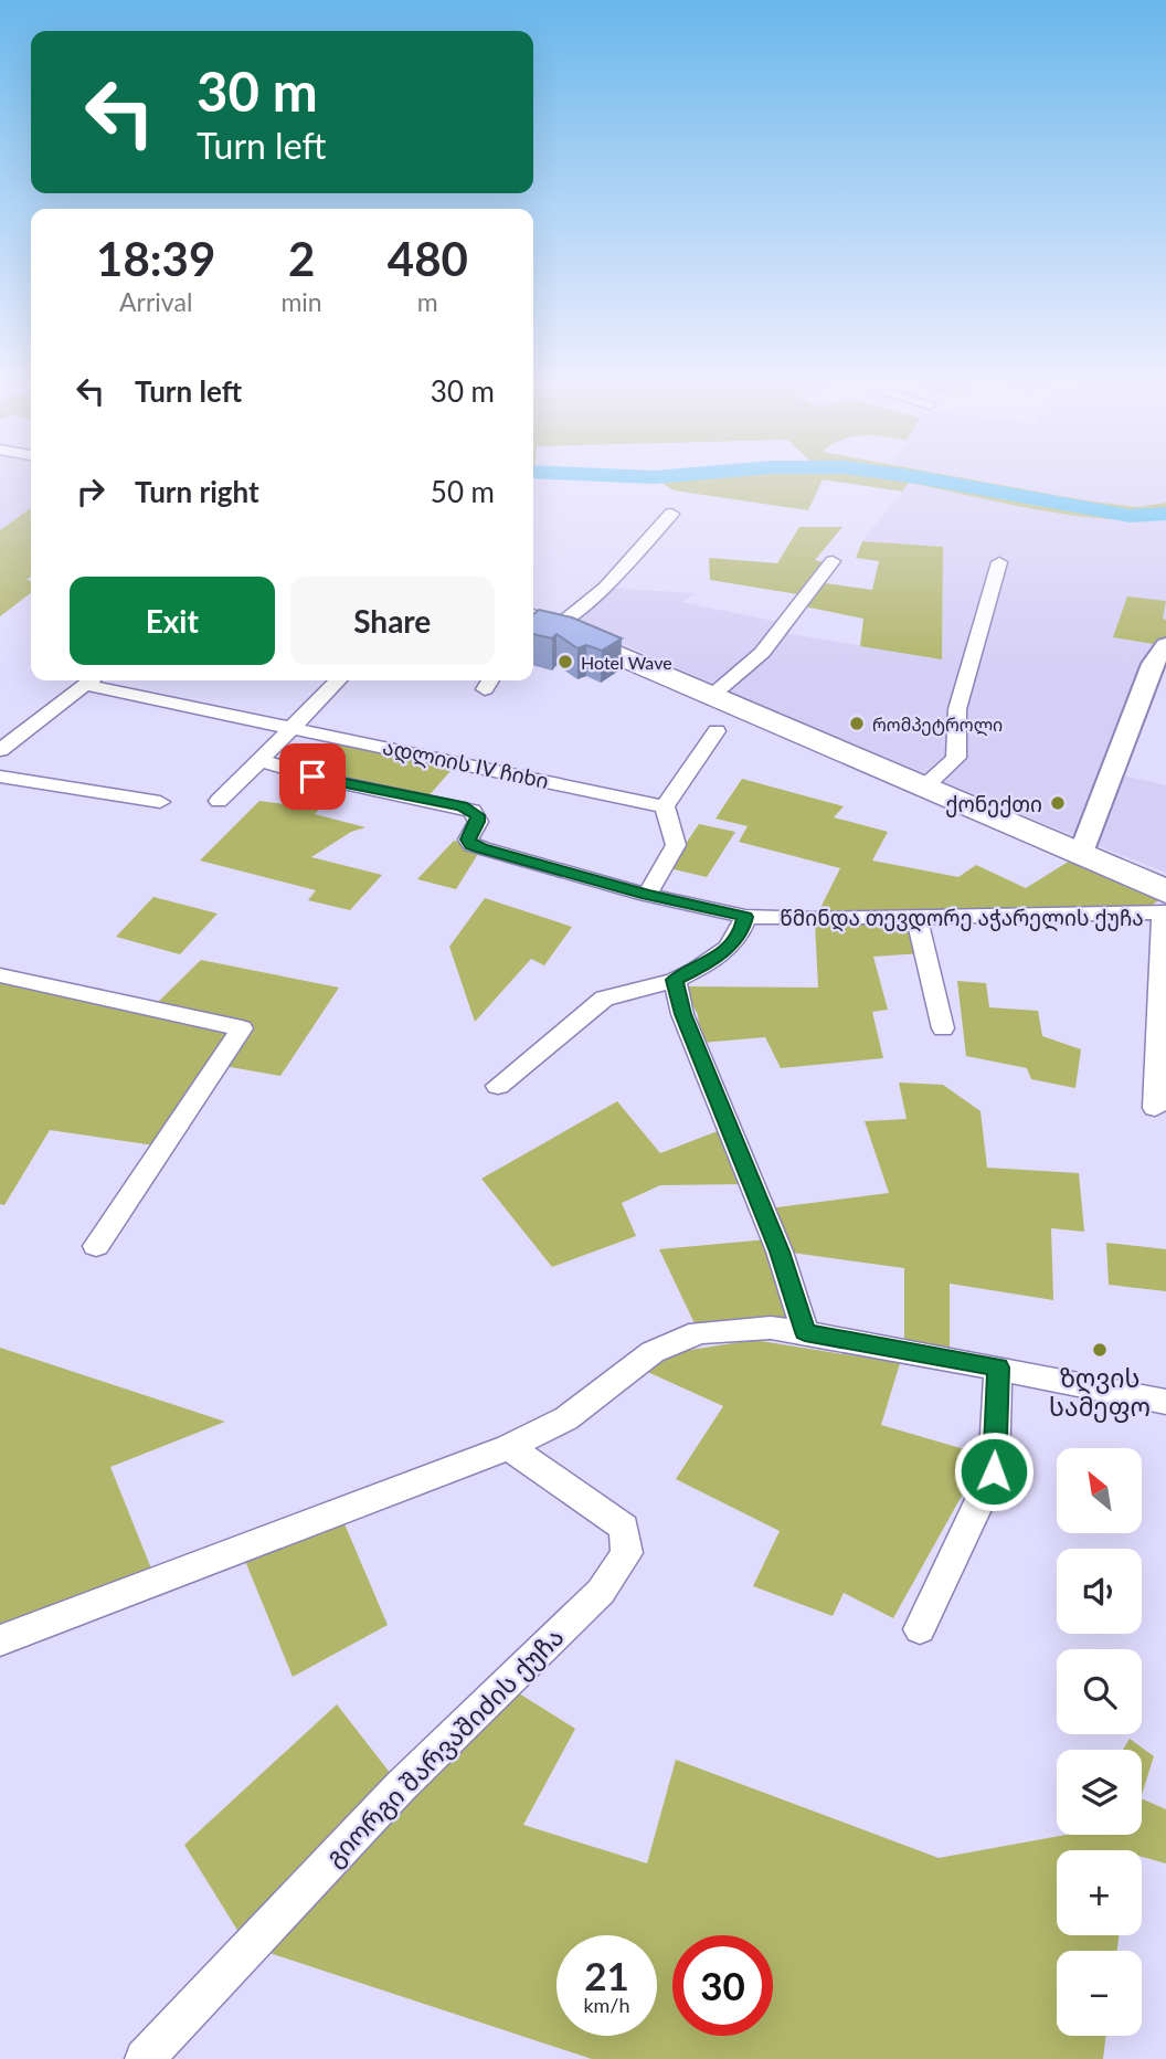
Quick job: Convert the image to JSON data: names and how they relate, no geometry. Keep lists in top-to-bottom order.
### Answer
{
  "streets": {
    "street": ["ადლიის IV ჩიხი", "წმინდა თევდორე აჭარელის ქუჩა", "გიორგი შარვაშიძის ქუჩა"]
  },
  "places": [
    "Hotel Wave",
    "რომპეტროლი",
    "ქონექთი",
    "ზღვის სამეფო"
  ],
  "north": "top left",
  "page": {
    "turn": ["30 m", "Turn left"],
    "eta": [
      "18:39",
      "Arrival",
      "2",
      "min",
      "480",
      "m"
    ],
    "list": [
      {
        "name": "Turn left",
        "value": "30 m"
      },
      {
        "name": "Turn right",
        "value": "50 m"
      }
    ],
    "buttons": ["Exit", "Share"],
    "map_buttons": ["+", "−"],
    "speed": "21 km/h",
    "limit": "30"
  }
}
